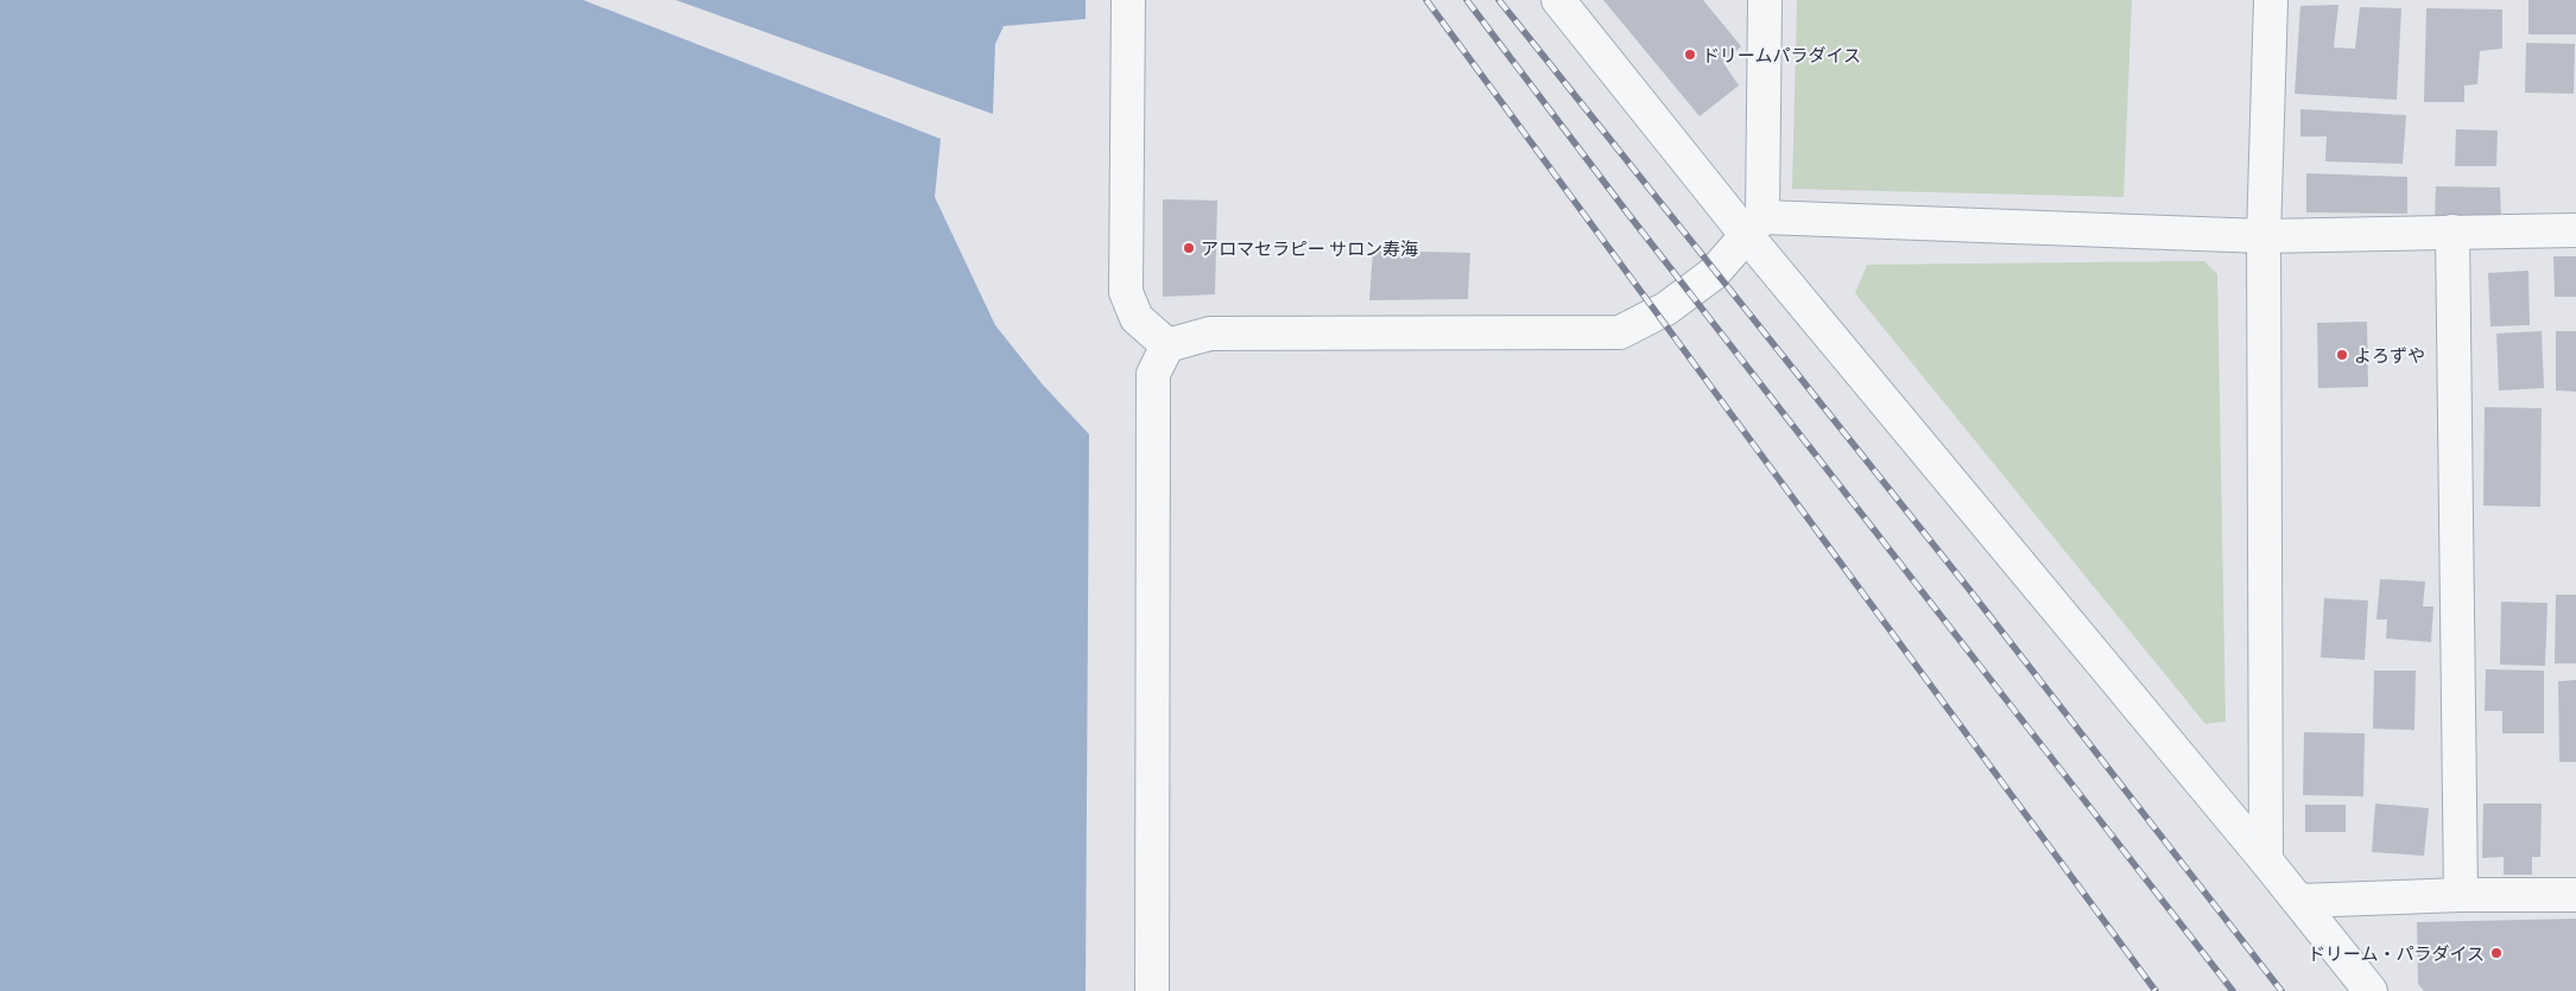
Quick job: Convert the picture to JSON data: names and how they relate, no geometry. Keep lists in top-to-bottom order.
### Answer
{
  "places": [
    "ドリームパラダイス",
    "アロマセラピー サロン寿海",
    "よろずや",
    "ドリーム・パラダイス"
  ]
}
